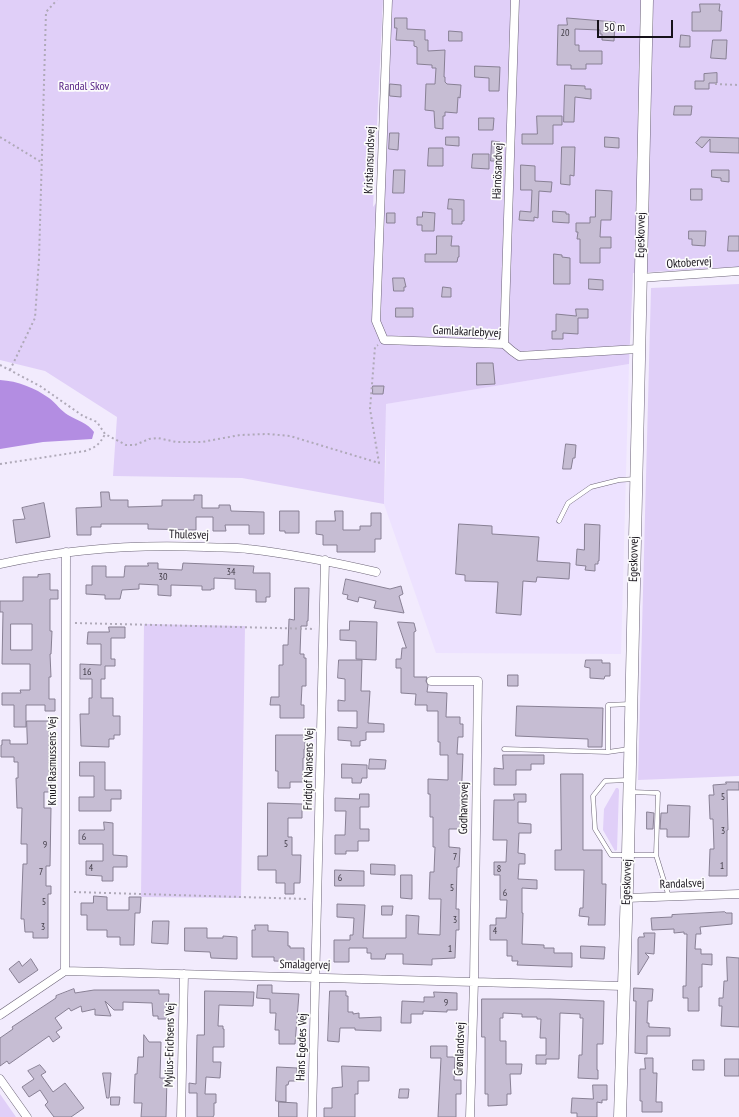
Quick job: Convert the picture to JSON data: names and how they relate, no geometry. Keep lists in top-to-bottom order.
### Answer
{
  "streets": {
    "street": [
      "Kristiansundsvej",
      "Härnösandvej",
      "Egeskovvej",
      "Oktobervej",
      "Gamlakarlebyvej",
      "Thulesvej",
      "Knud Rasmussens Vej",
      "Fridtjof Nansens Vej",
      "Godhavnsvej",
      "Randalsvej",
      "Smalagervej",
      "Mylius-Erichsens Vej",
      "Hans Egedes Vej",
      "Grønlandsvej"
    ]
  },
  "crossings": [
    ["Kristiansundsvej", "Gamlakarlebyvej"],
    ["Härnösandvej", "Gamlakarlebyvej"],
    ["Egeskovvej", "Oktobervej"],
    ["Egeskovvej", "Gamlakarlebyvej"],
    ["Egeskovvej", "Randalsvej"],
    ["Egeskovvej", "Smalagervej"],
    ["Thulesvej", "Knud Rasmussens Vej"],
    ["Thulesvej", "Fridtjof Nansens Vej"],
    ["Knud Rasmussens Vej", "Smalagervej"],
    ["Fridtjof Nansens Vej", "Smalagervej"],
    ["Fridtjof Nansens Vej", "Hans Egedes Vej"],
    ["Godhavnsvej", "Smalagervej"],
    ["Godhavnsvej", "Grønlandsvej"],
    ["Smalagervej", "Mylius-Erichsens Vej"],
    ["Smalagervej", "Hans Egedes Vej"],
    ["Smalagervej", "Grønlandsvej"]
  ],
  "parks": ["Randal Skov"],
  "house_numbers": [
    "20",
    "34",
    "30",
    "16",
    "5",
    "3",
    "6",
    "5",
    "9",
    "7",
    "1",
    "4",
    "8",
    "7",
    "6",
    "5",
    "6",
    "5",
    "3",
    "3",
    "4",
    "1",
    "9"
  ],
  "scale_bar": "50 m"
}
